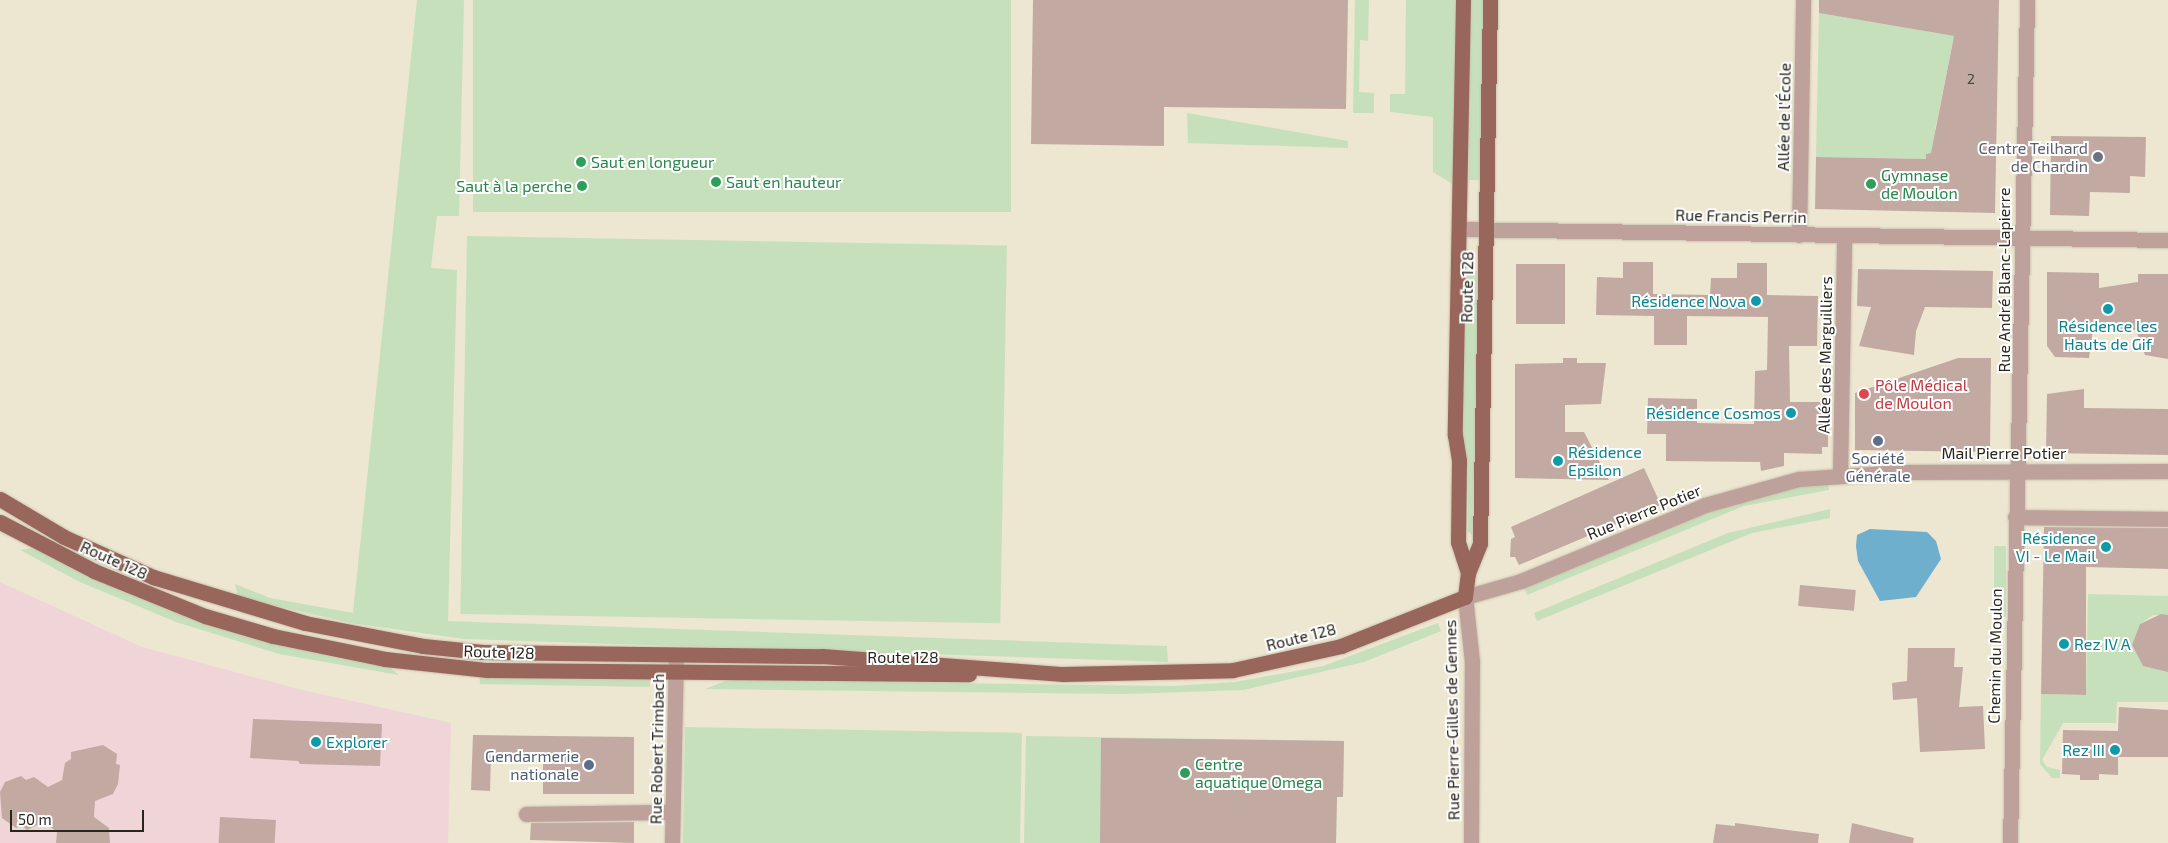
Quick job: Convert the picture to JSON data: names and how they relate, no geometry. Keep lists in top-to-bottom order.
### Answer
{
  "streets": {
    "main road": ["Route 128"],
    "street": [
      "Allée de l'École",
      "Rue Francis Perrin",
      "Rue André Blanc-Lapierre",
      "Allée des Marguilliers",
      "Mail Pierre Potier",
      "Rue Pierre Potier",
      "Chemin du Moulon",
      "Rue Pierre-Gilles de Gennes",
      "Rue Robert Trimbach"
    ]
  },
  "crossings": [
    ["Allée de l'École", "Rue Francis Perrin"],
    ["Rue Francis Perrin", "Rue André Blanc-Lapierre"],
    ["Rue Francis Perrin", "Route 128"],
    ["Rue Francis Perrin", "Allée des Marguilliers"],
    ["Rue André Blanc-Lapierre", "Mail Pierre Potier"],
    ["Rue André Blanc-Lapierre", "Chemin du Moulon"],
    ["Route 128", "Rue Pierre Potier"],
    ["Route 128", "Rue Pierre-Gilles de Gennes"],
    ["Route 128", "Rue Robert Trimbach"],
    ["Allée des Marguilliers", "Mail Pierre Potier"],
    ["Allée des Marguilliers", "Rue Pierre Potier"],
    ["Mail Pierre Potier", "Rue Pierre Potier"],
    ["Mail Pierre Potier", "Chemin du Moulon"],
    ["Rue Pierre Potier", "Rue Pierre-Gilles de Gennes"]
  ],
  "places": [
    "Centre Teilhard de Chardin",
    "Saut en longueur",
    "Saut en hauteur",
    "Gymnase de Moulon",
    "Saut à la perche",
    "Résidence Nova",
    "Résidence les Hauts de Gif",
    "Pôle Médical de Moulon",
    "Résidence Cosmos",
    "Société Générale",
    "Résidence Epsilon",
    "Résidence VI - Le Mail",
    "Rez IV A",
    "Explorer",
    "Rez III",
    "Gendarmerie nationale",
    "Centre aquatique Omega"
  ],
  "house_numbers": ["2"],
  "scale_bar": "50 m"
}
